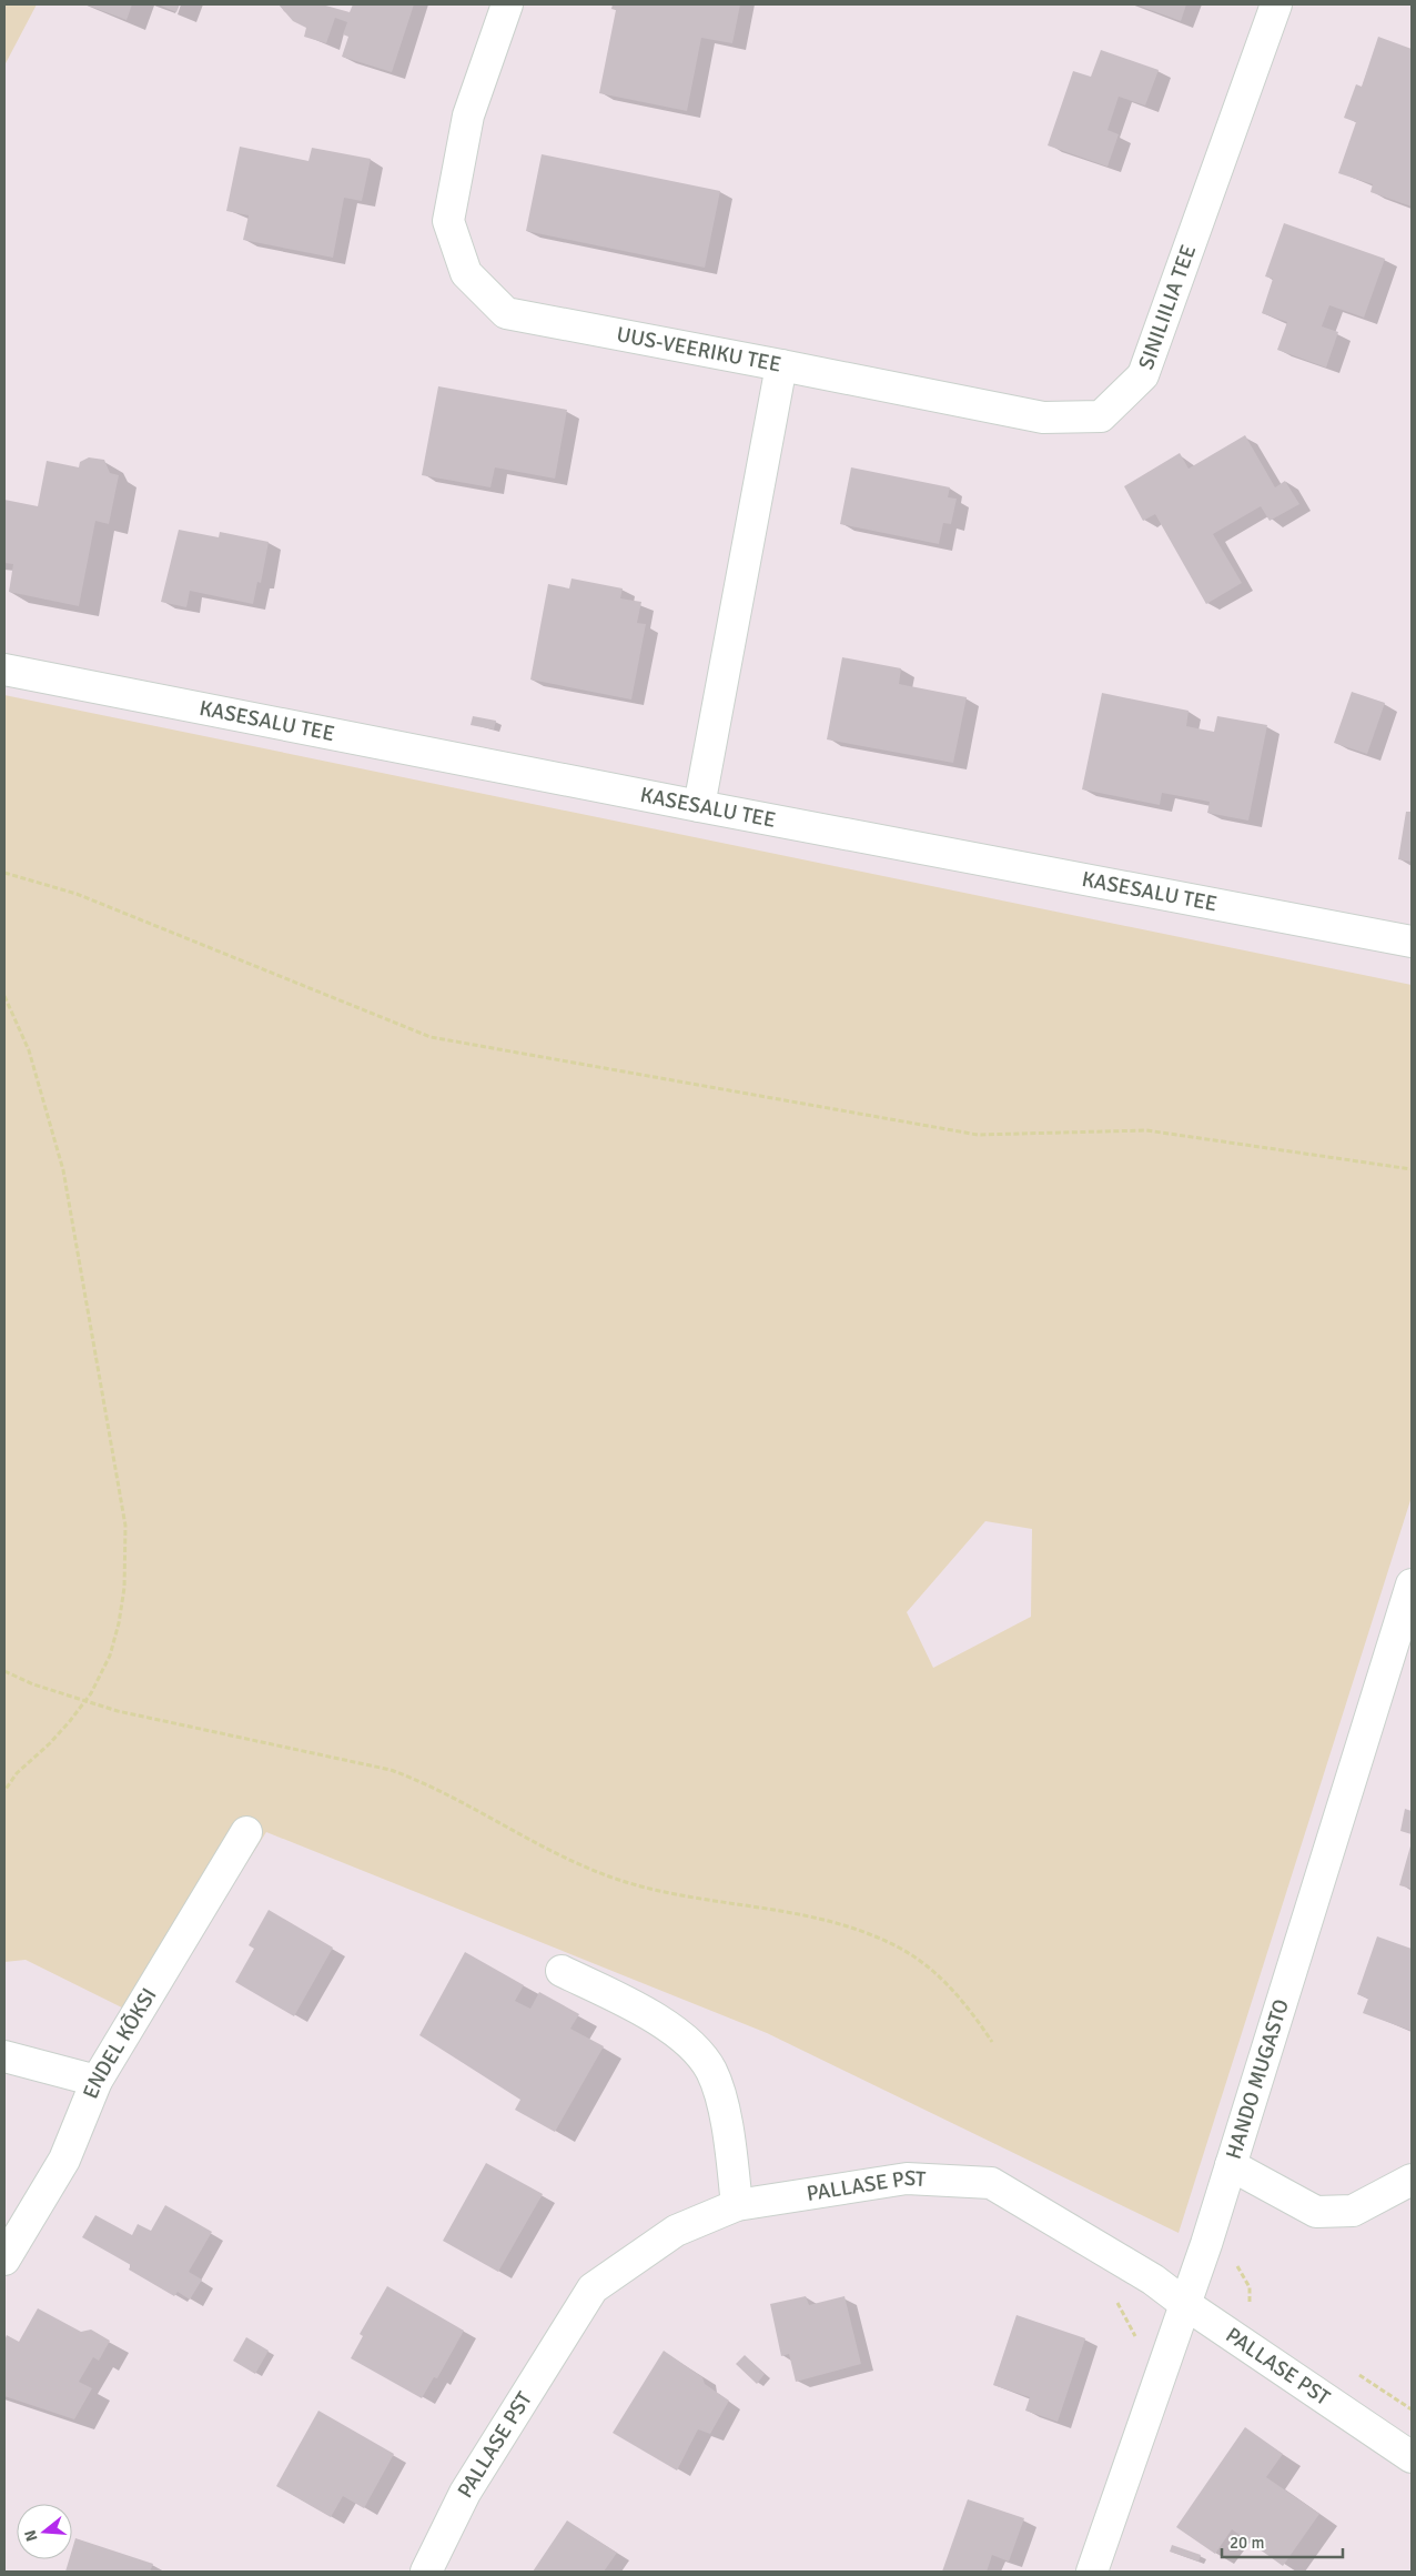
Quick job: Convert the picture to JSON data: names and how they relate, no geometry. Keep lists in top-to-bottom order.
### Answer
{
  "streets": {
    "street": [
      "SINILIILIA TEE",
      "UUS-VEERIKU TEE",
      "KASESALU TEE",
      "ENDEL KÕKSI",
      "HANDO MUGASTO",
      "PALLASE PST"
    ]
  },
  "crossings": [
    ["SINILIILIA TEE", "UUS-VEERIKU TEE"],
    ["UUS-VEERIKU TEE", "KASESALU TEE"],
    ["HANDO MUGASTO", "PALLASE PST"]
  ],
  "scale_bar": "20 m",
  "north": "left"
}
